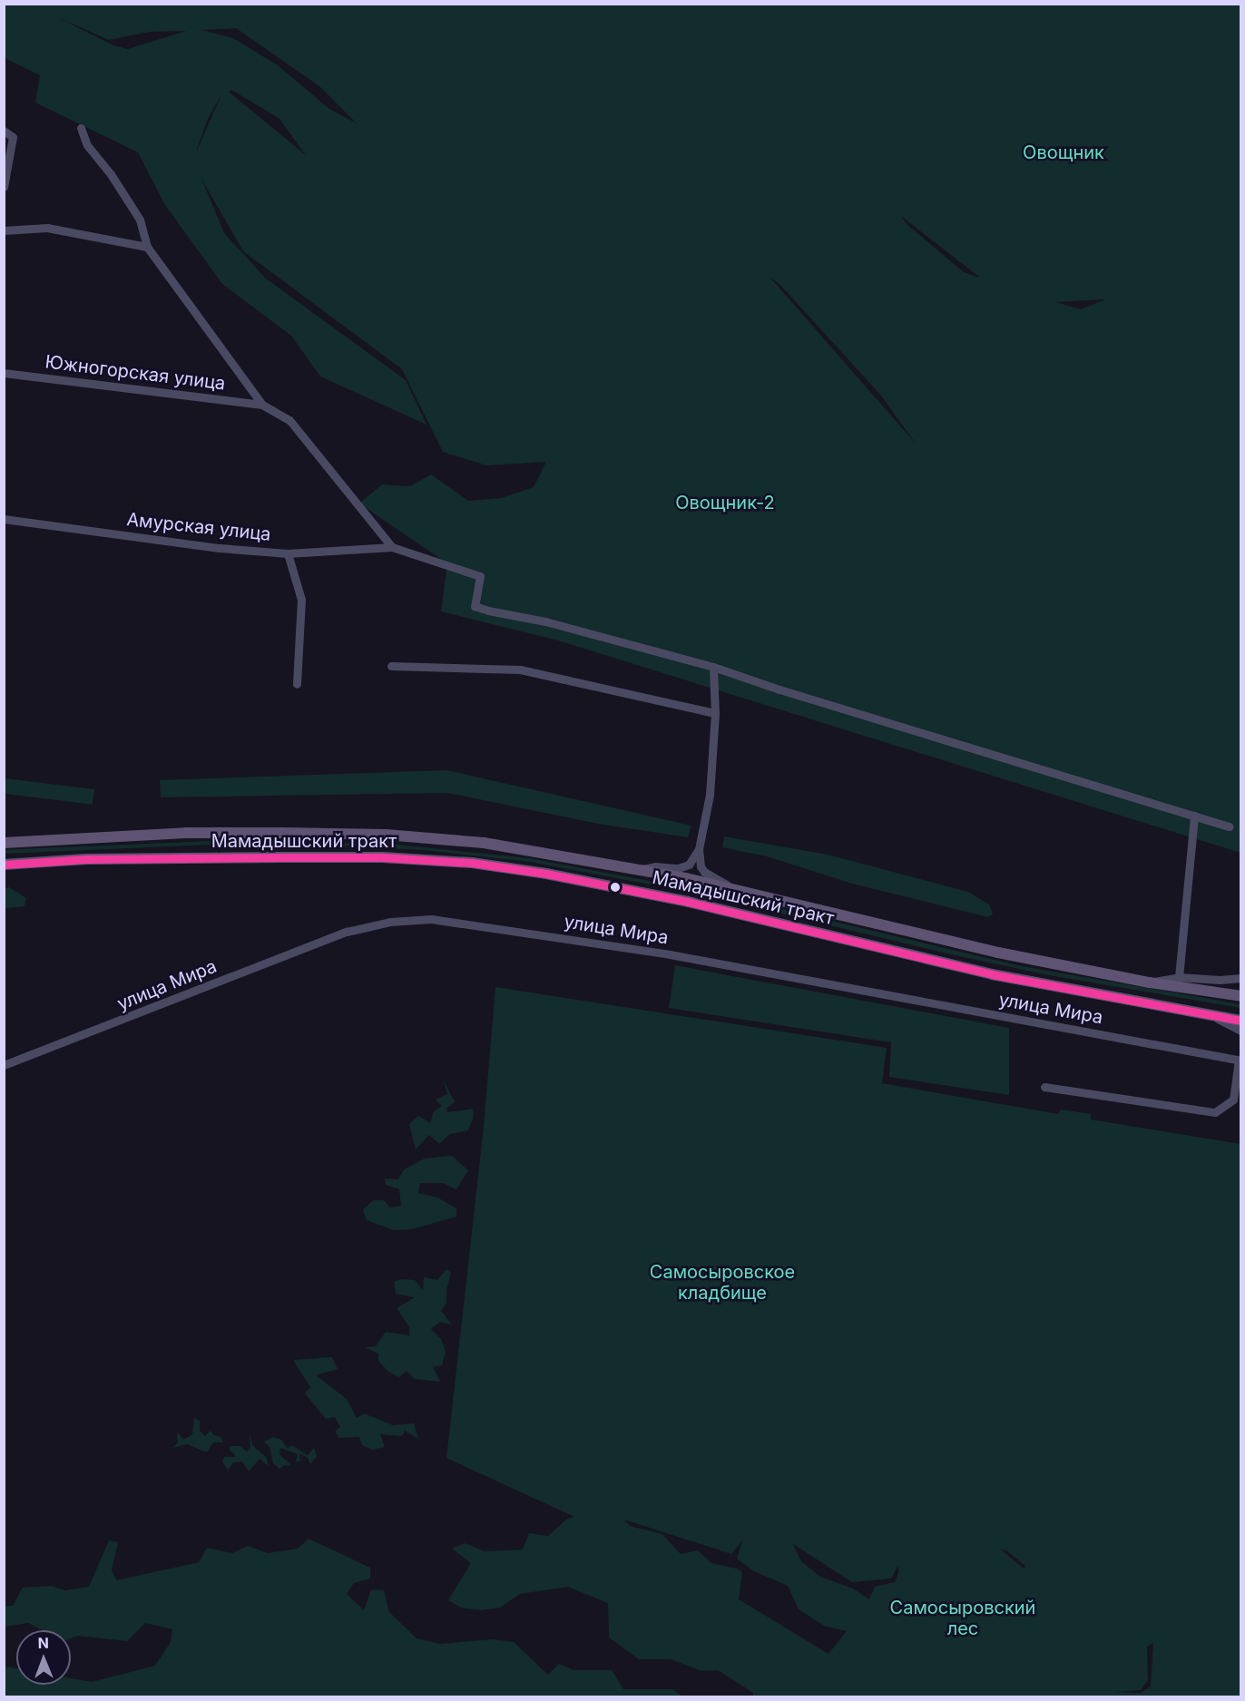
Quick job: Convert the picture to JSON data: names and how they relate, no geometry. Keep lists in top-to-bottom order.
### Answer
{
  "streets": {
    "main road": ["Мамадышский тракт"],
    "street": ["Южногорская улица", "Амурская улица", "улица Мира"]
  },
  "parks": [
    "Овощник",
    "Овощник-2",
    "Самосыровское кладбище",
    "Самосыровский лес"
  ],
  "north": "top"
}
